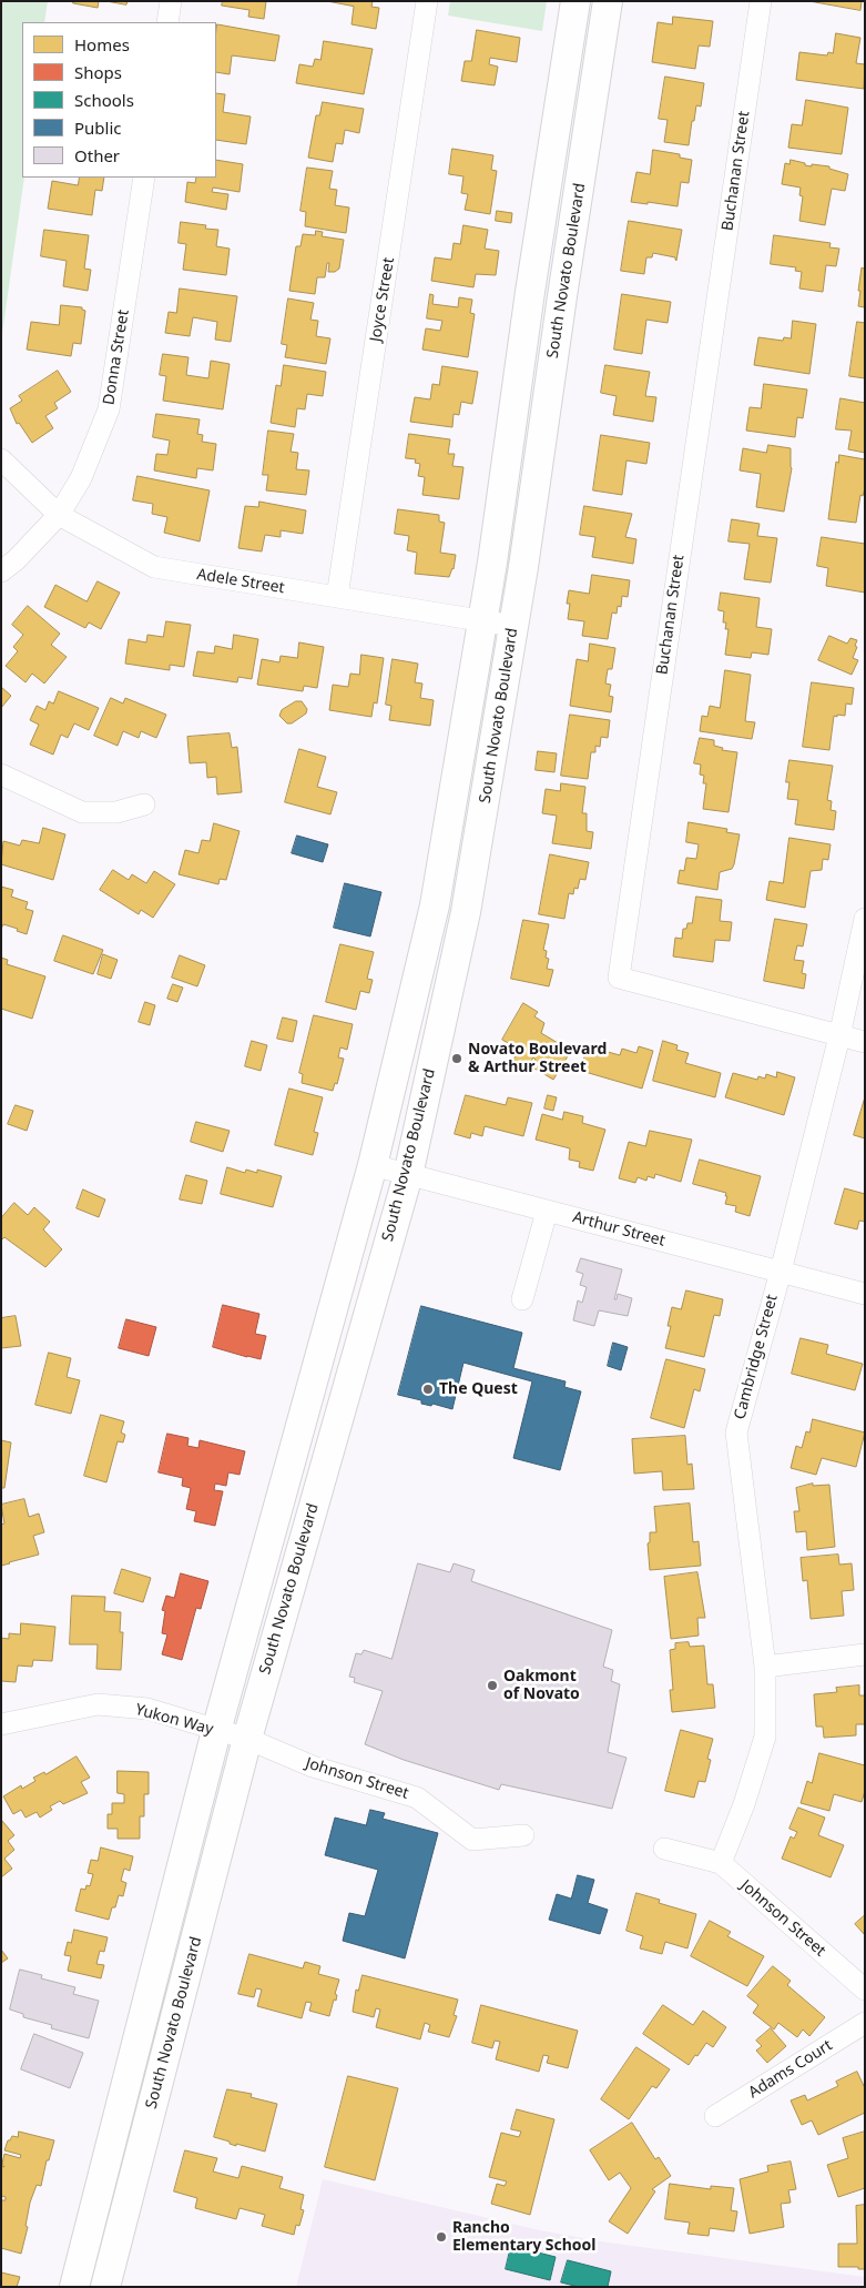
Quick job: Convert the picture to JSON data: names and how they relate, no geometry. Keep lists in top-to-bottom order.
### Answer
{
  "streets": {
    "main road": ["South Novato Boulevard"],
    "street": [
      "Buchanan Street",
      "Joyce Street",
      "Donna Street",
      "Adele Street",
      "Arthur Street",
      "Cambridge Street",
      "Yukon Way",
      "Johnson Street",
      "Adams Court"
    ]
  },
  "crossings": [
    ["Buchanan Street", "Cambridge Street"],
    ["South Novato Boulevard", "Adele Street"],
    ["South Novato Boulevard", "Arthur Street"],
    ["South Novato Boulevard", "Yukon Way"],
    ["South Novato Boulevard", "Johnson Street"],
    ["Joyce Street", "Adele Street"],
    ["Donna Street", "Adele Street"],
    ["Arthur Street", "Cambridge Street"],
    ["Cambridge Street", "Johnson Street"],
    ["Yukon Way", "Johnson Street"]
  ],
  "places": [
    "Novato Boulevard & Arthur Street",
    "The Quest",
    "Oakmont of Novato",
    "Rancho Elementary School"
  ],
  "legend": [
    "Homes",
    "Shops",
    "Schools",
    "Public",
    "Other"
  ]
}
